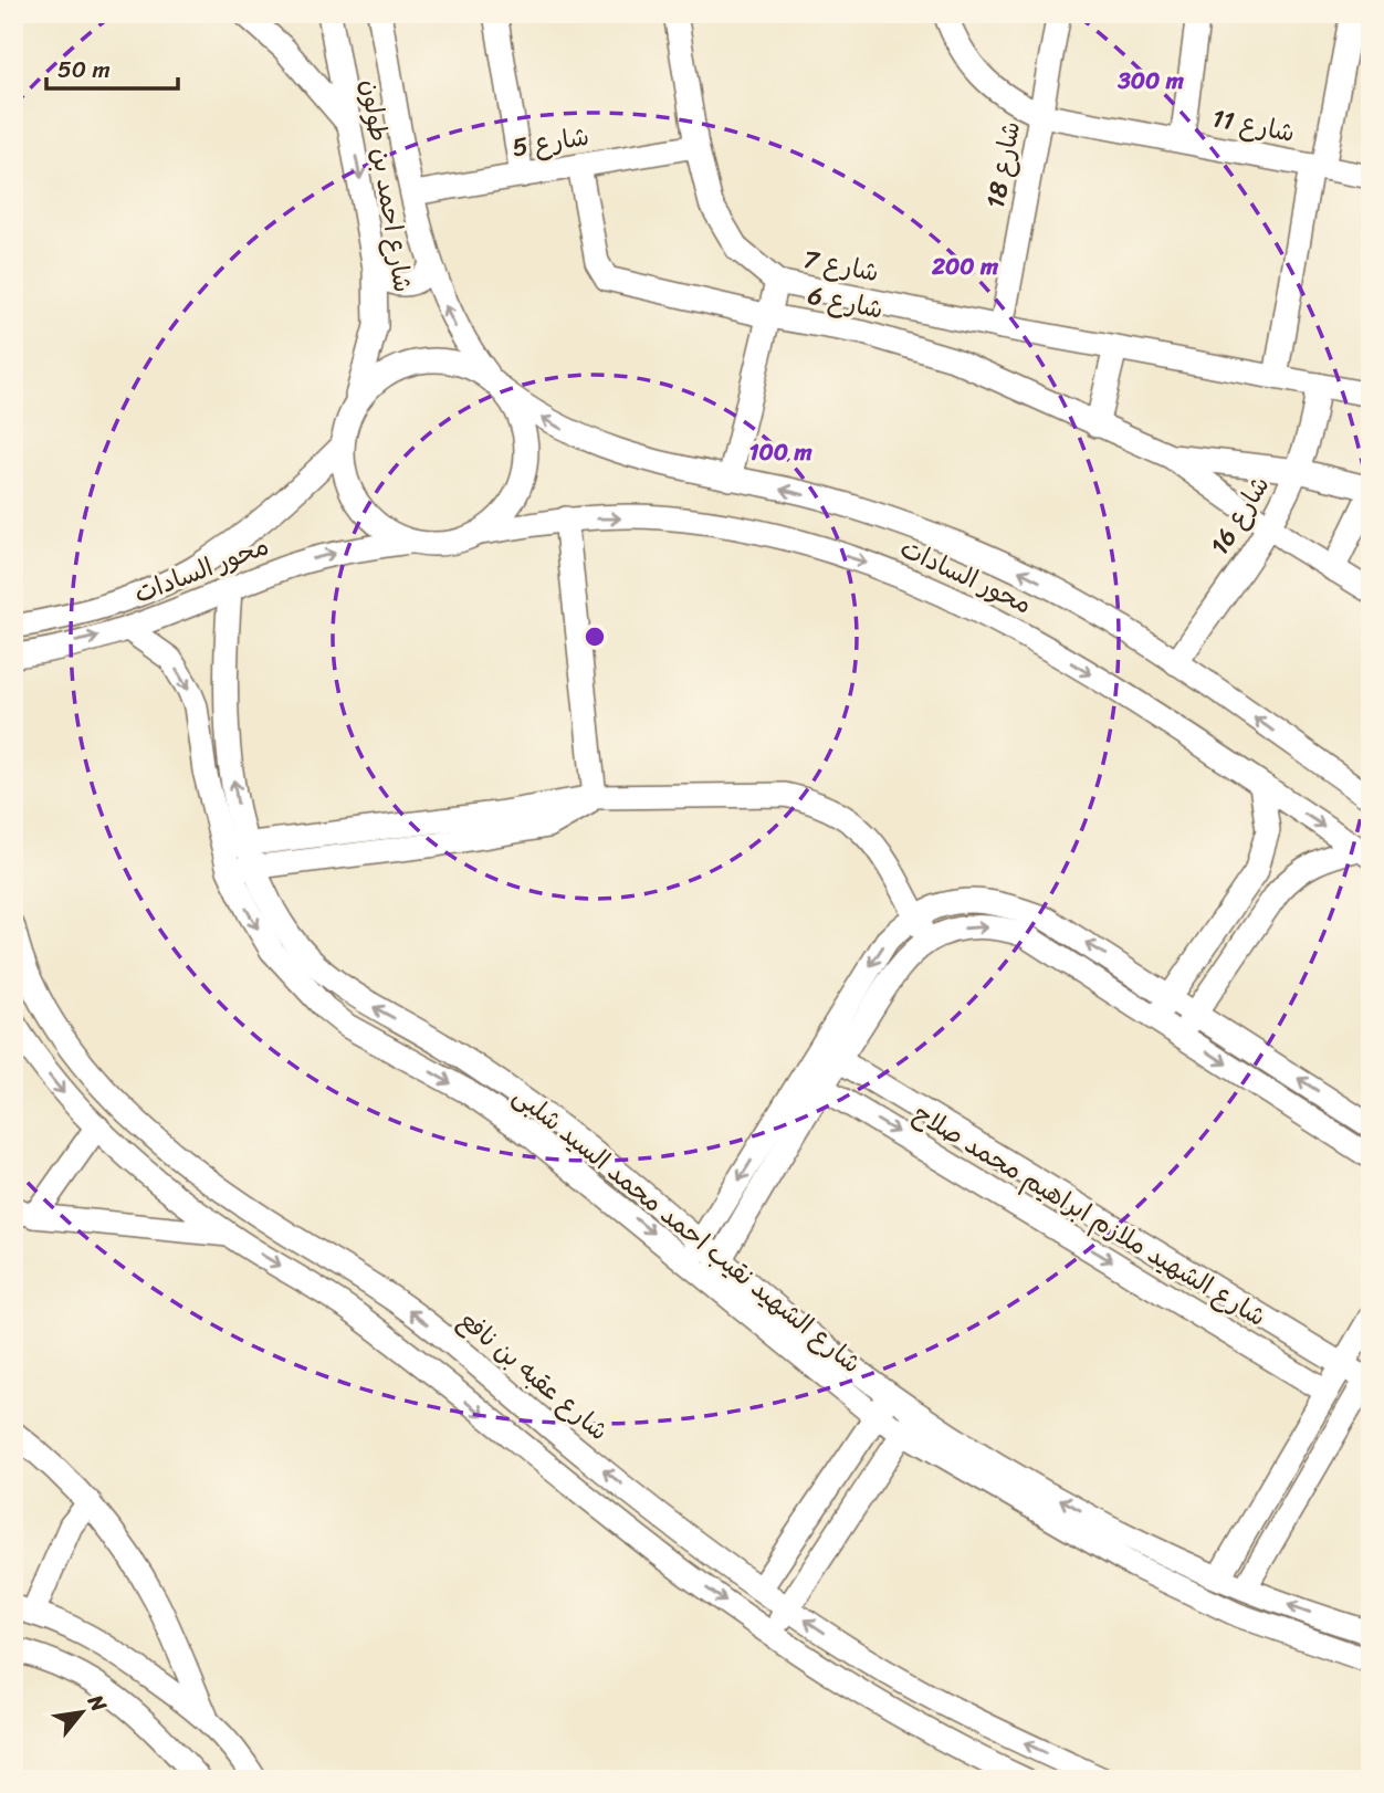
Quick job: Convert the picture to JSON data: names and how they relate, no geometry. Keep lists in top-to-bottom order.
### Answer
{
  "streets": {
    "street": [
      "شارع 11",
      "شارع 5",
      "شارع 18",
      "شارع احمد بن طولون",
      "شارع 7",
      "شارع 6",
      "شارع 16",
      "محور السادات",
      "شارع الشهيد ملازم ابراهيم محمد صلاح",
      "شارع الشهيد نقيب احمد محمد السيد شلبى",
      "شارع عقبه بن نافع"
    ]
  },
  "crossings": [
    ["شارع 11", "شارع 18"],
    ["شارع 5", "شارع احمد بن طولون"],
    ["شارع 5", "شارع 7"],
    ["شارع 5", "شارع 6"],
    ["شارع 18", "شارع 7"],
    ["شارع احمد بن طولون", "محور السادات"],
    ["شارع 7", "شارع 16"],
    ["شارع 6", "شارع 16"],
    ["شارع 16", "محور السادات"],
    ["محور السادات", "شارع الشهيد نقيب احمد محمد السيد شلبى"]
  ],
  "scale_bar": "50 m",
  "north": "top right",
  "rings": ["300 m", "200 m", "100 m"]
}
